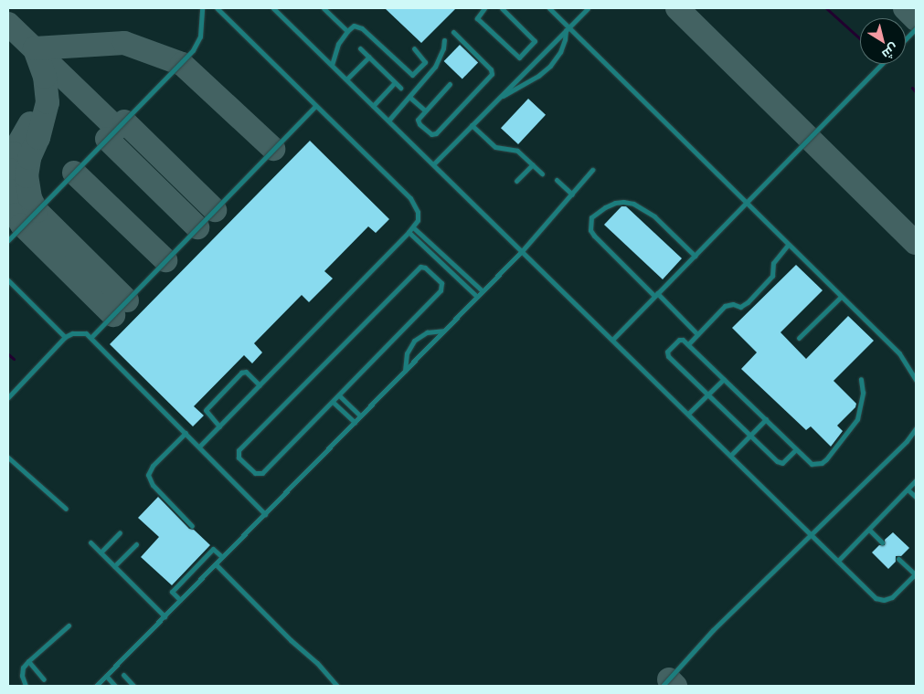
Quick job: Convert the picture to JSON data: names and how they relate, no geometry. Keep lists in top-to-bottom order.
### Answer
{
  "north": "bottom right"
}
